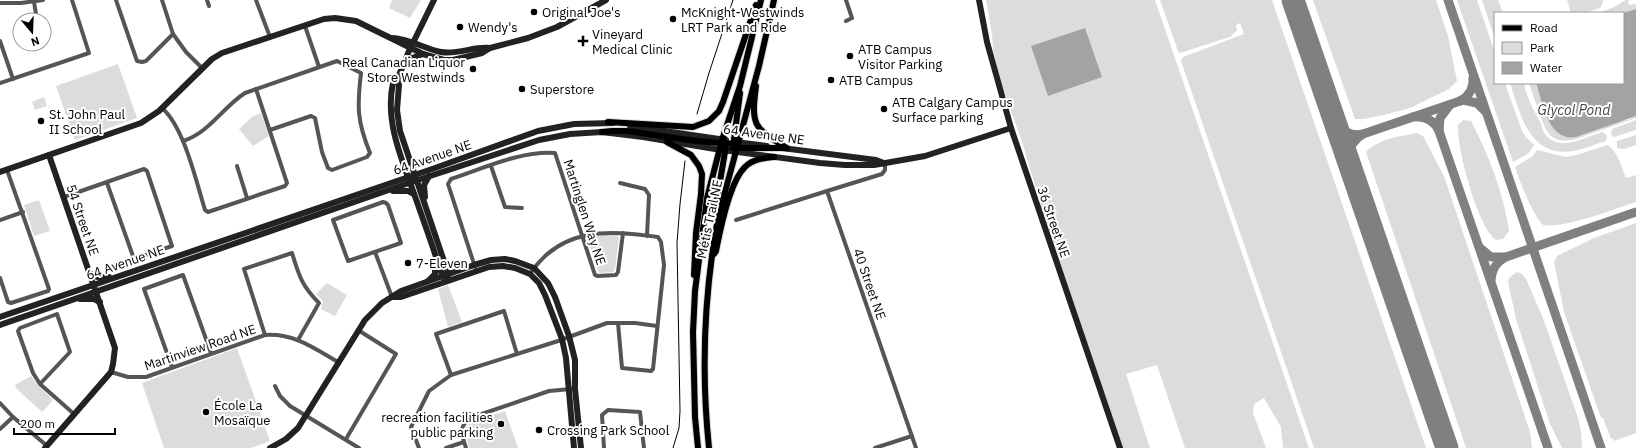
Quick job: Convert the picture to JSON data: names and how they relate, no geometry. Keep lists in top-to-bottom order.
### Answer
{
  "streets": {
    "main road": ["Métis Trail NE"],
    "street": [
      "64 Avenue NE",
      "Martinglen Way NE",
      "54 Street NE",
      "36 Street NE",
      "40 Street NE",
      "Martinview Road NE"
    ]
  },
  "crossings": [
    ["64 Avenue NE", "Métis Trail NE"],
    ["64 Avenue NE", "54 Street NE"],
    ["64 Avenue NE", "36 Street NE"],
    ["54 Street NE", "Martinview Road NE"]
  ],
  "water": ["Glycol Pond"],
  "places": {
    "other": [
      "Original Joe's",
      "McKnight-Westwinds LRT Park and Ride",
      "Wendy's",
      "ATB Campus Visitor Parking",
      "Real Canadian Liquor Store Westwinds",
      "ATB Campus",
      "Superstore",
      "ATB Calgary Campus Surface parking",
      "St. John Paul II School",
      "7-Eleven",
      "École La Mosaïque",
      "recreation facilities public parking",
      "Crossing Park School"
    ],
    "health": ["Vineyard Medical Clinic"]
  },
  "legend": ["Road", "Park", "Water"],
  "scale_bar": "200 m",
  "north": "bottom"
}
